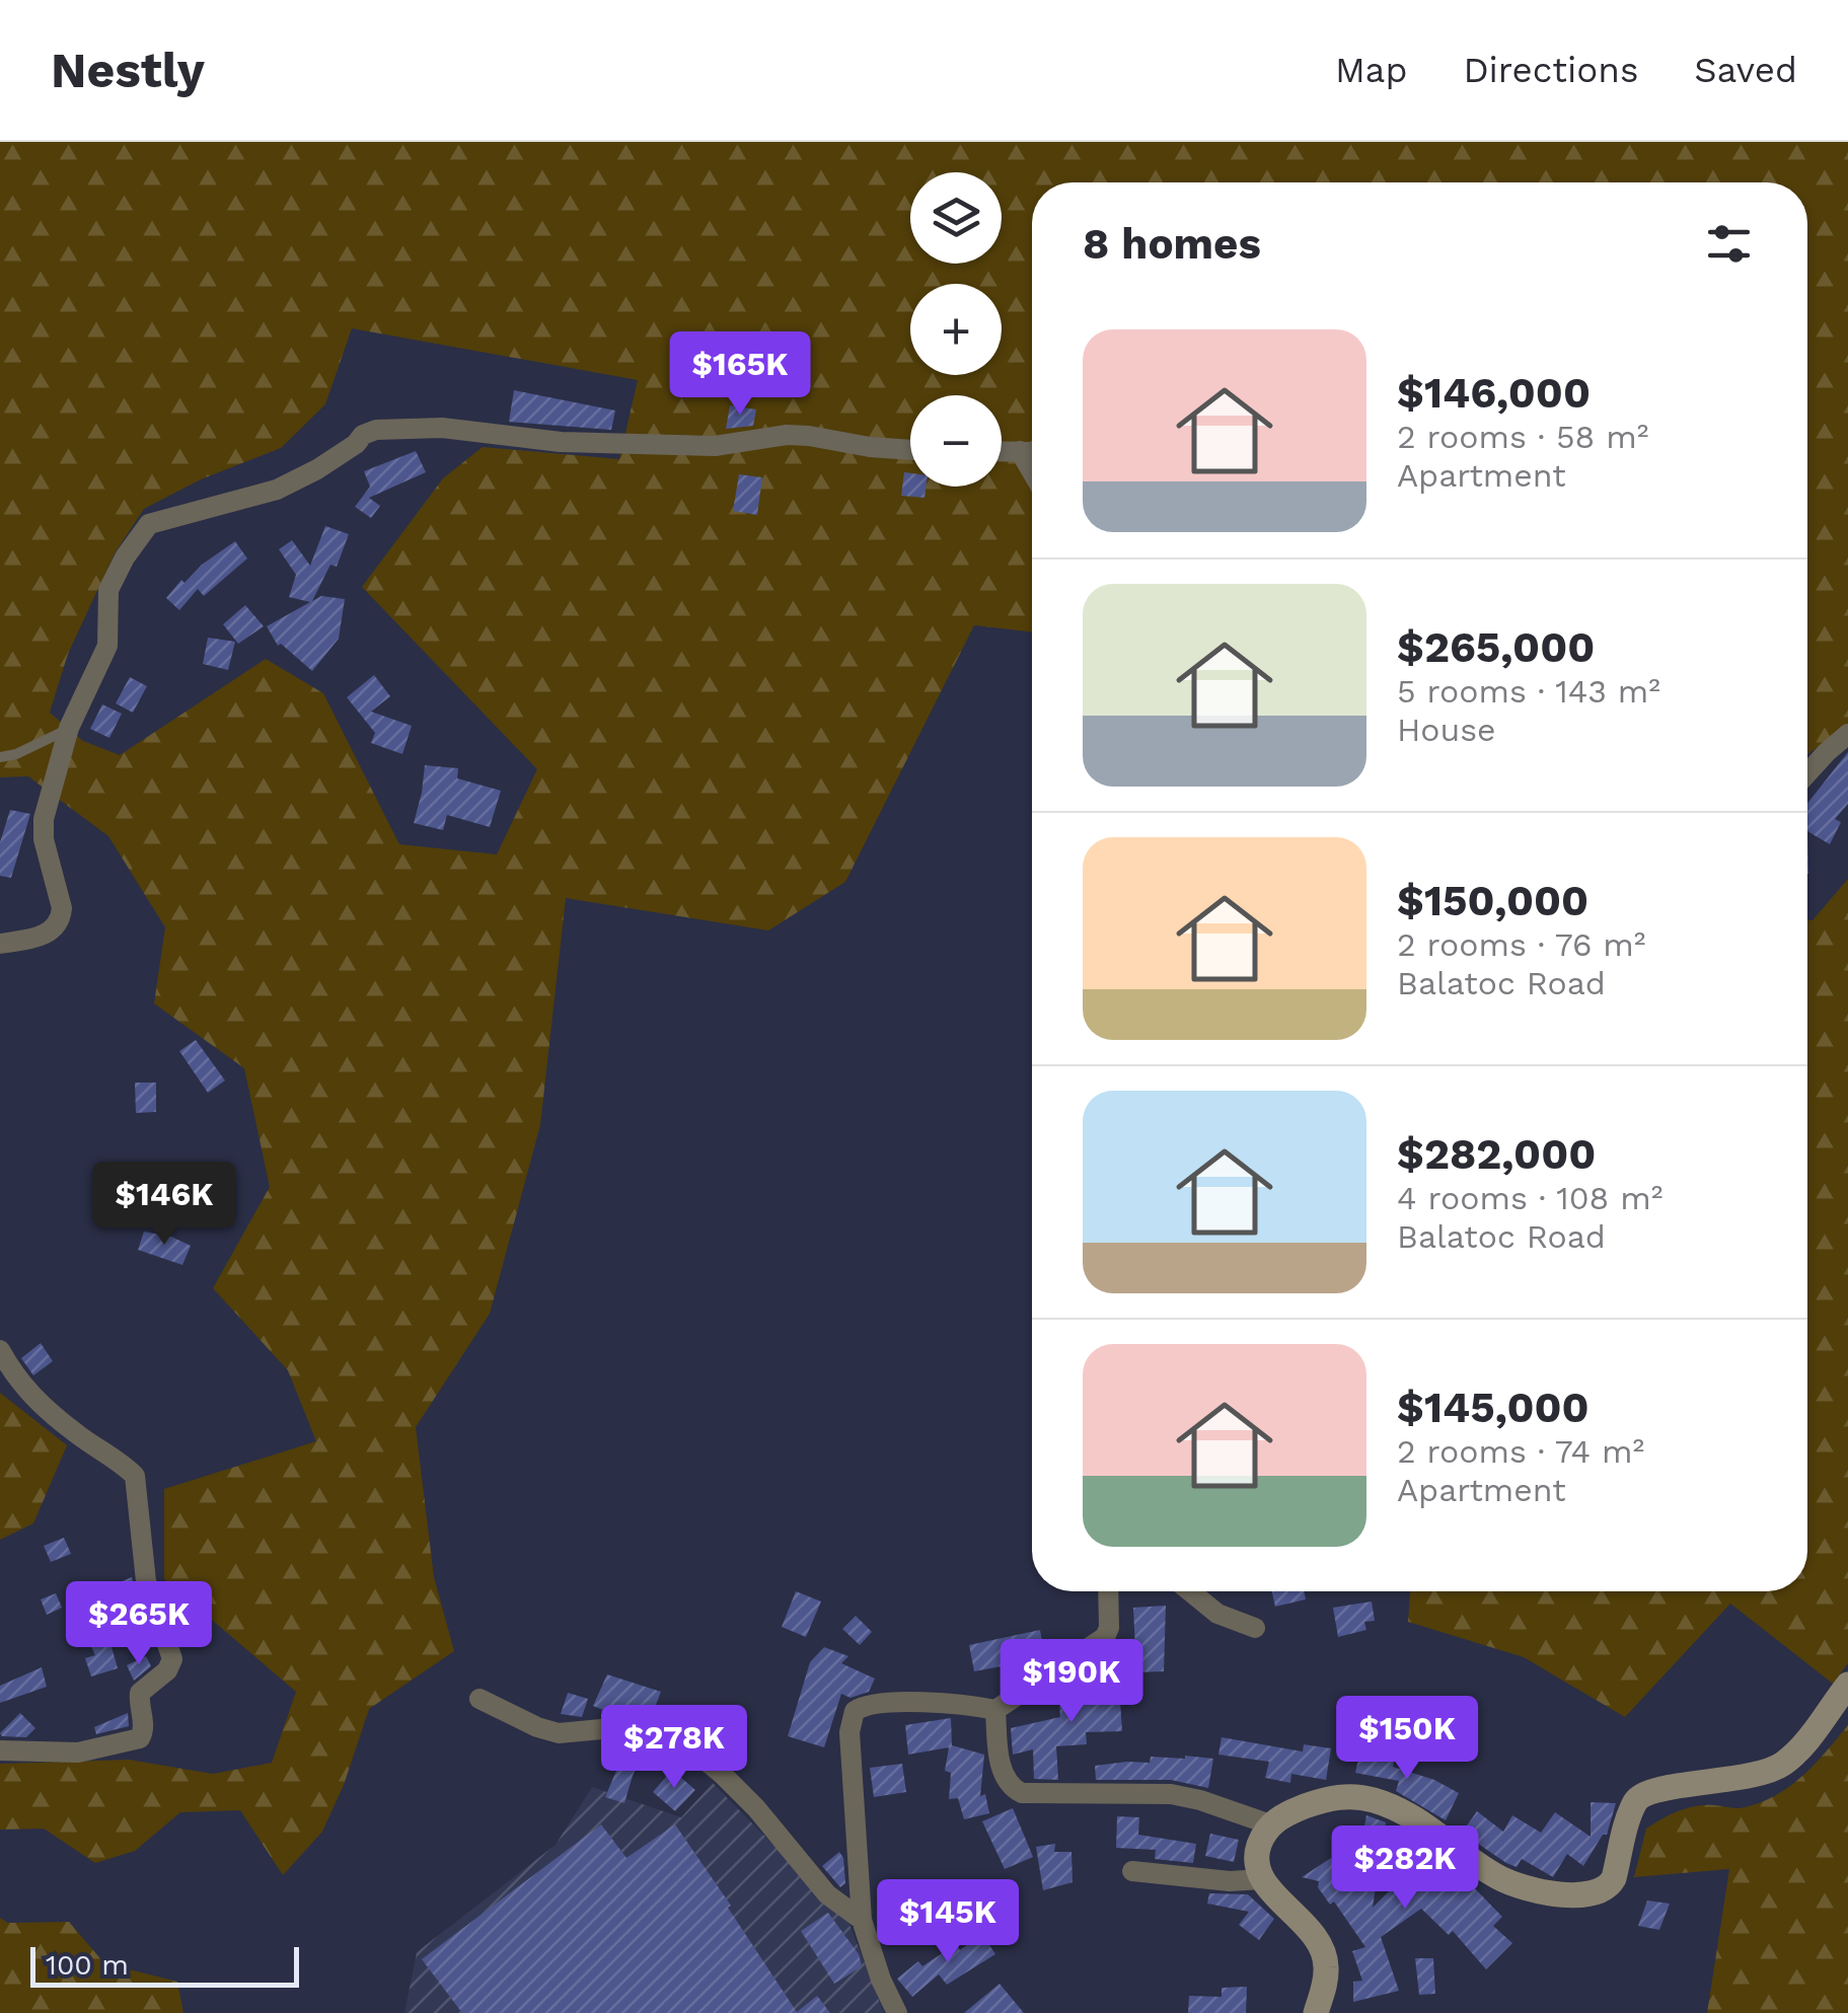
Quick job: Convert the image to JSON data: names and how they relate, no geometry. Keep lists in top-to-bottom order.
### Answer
{
  "scale_bar": "100 m",
  "page": {
    "header": "Nestly",
    "nav": ["Map", "Directions", "Saved"],
    "map_buttons": ["+", "−"],
    "heading": "8 homes",
    "list": [
      {
        "name": "$146,000",
        "note": "2 rooms · 58 m² · Apartment"
      },
      {
        "name": "$265,000",
        "note": "5 rooms · 143 m² · House"
      },
      {
        "name": "$150,000",
        "note": "2 rooms · 76 m² · Balatoc Road"
      },
      {
        "name": "$282,000",
        "note": "4 rooms · 108 m² · Balatoc Road"
      },
      {
        "name": "$145,000",
        "note": "2 rooms · 74 m² · Apartment"
      }
    ],
    "price": [
      "$165K",
      "$146K",
      "$265K",
      "$190K",
      "$150K",
      "$278K",
      "$282K",
      "$145K"
    ],
    "scale": "100 m"
  }
}
